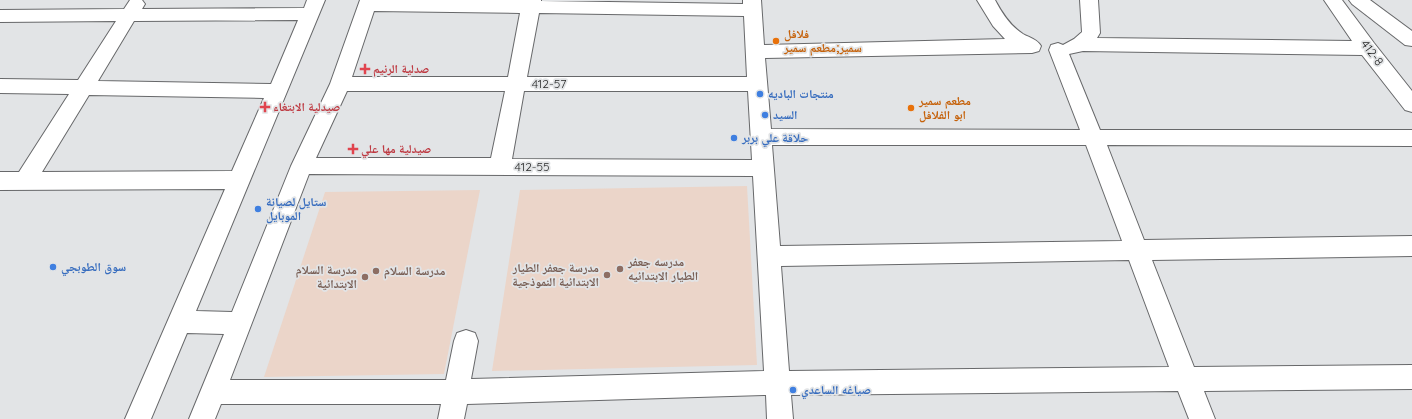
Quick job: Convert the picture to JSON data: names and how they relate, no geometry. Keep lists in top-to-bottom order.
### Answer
{
  "streets": {
    "street": ["412-8", "412-57", "412-55"]
  },
  "places": {
    "other": [
      "فلافل سمير;مطعم سمير",
      "منتجات الباديه",
      "مطعم سمير ابو الفلافل",
      "السيد",
      "حلاقة علي بربر",
      "ستايل لصيانة الموبايل",
      "سوق الطوبجي",
      "مدرسه جعفر الطيار الابتدائيه",
      "مدرسة السلام",
      "مدرسة جعفر الطيار الابتدائية النموذجية",
      "مدرسة السلام الابتدائية",
      "صياغه الساعدي"
    ],
    "health": ["صدلية الرنيم", "صيدلية الابتغاء", "صيدلية مها علي"]
  }
}
